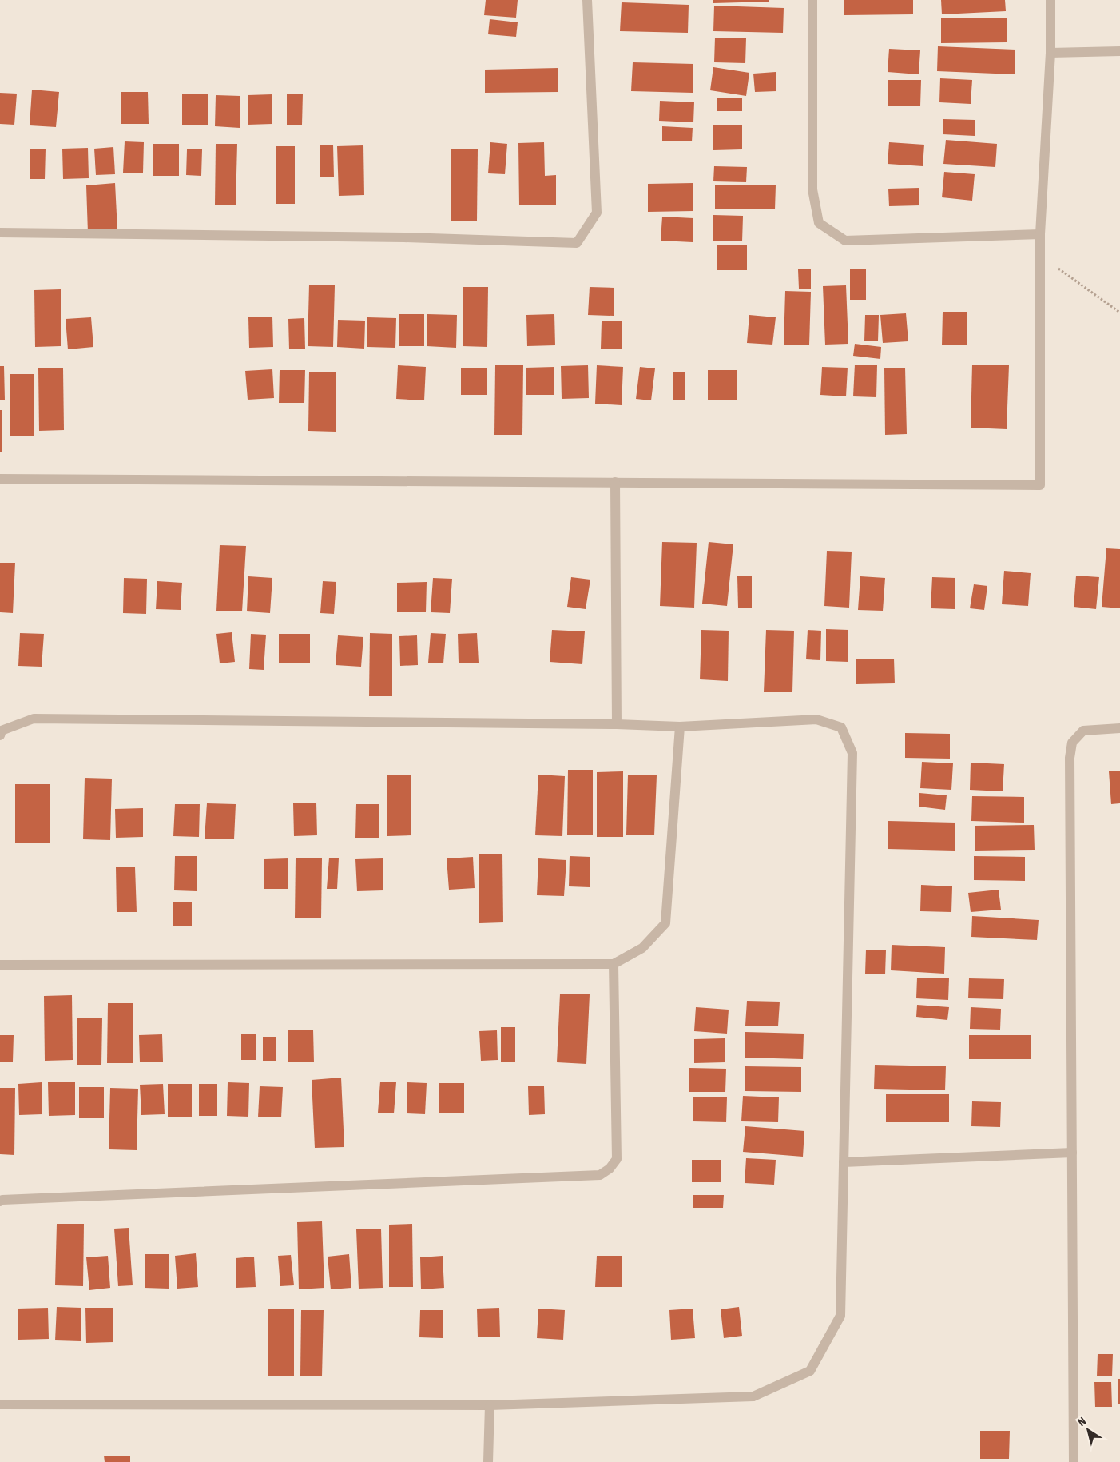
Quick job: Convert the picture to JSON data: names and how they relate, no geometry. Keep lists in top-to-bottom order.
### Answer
{
  "north": "top left"
}
